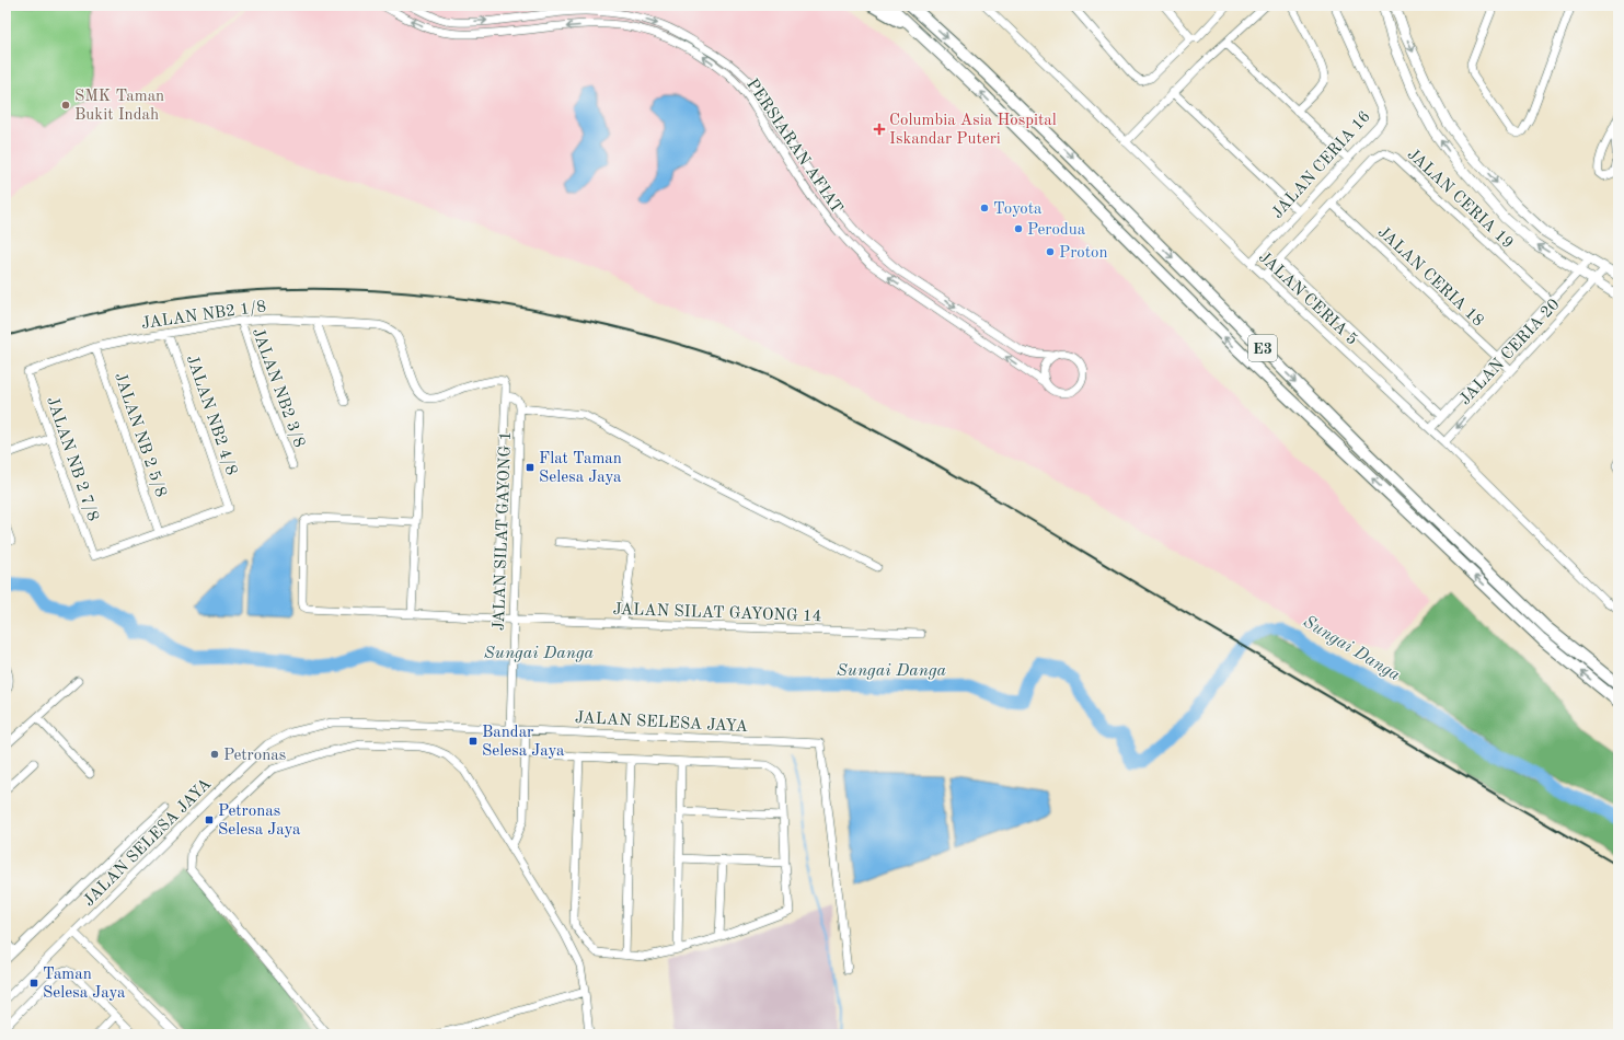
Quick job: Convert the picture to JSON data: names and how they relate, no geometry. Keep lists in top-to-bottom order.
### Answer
{
  "streets": {
    "highway": ["E3"],
    "street": [
      "PERSIARAN AFIAT",
      "JALAN CERIA 16",
      "JALAN CERIA 19",
      "JALAN CERIA 18",
      "JALAN CERIA 5",
      "JALAN NB2 1/8",
      "JALAN CERIA 20",
      "JALAN NB2 3/8",
      "JALAN NB2 4/8",
      "JALAN NB 2 5/8",
      "JALAN NB 2 7/8",
      "JALAN SILAT GAYONG 1",
      "JALAN SILAT GAYONG 14",
      "JALAN SELESA JAYA"
    ]
  },
  "crossings": [
    ["JALAN CERIA 16", "JALAN CERIA 5"],
    ["JALAN CERIA 19", "JALAN CERIA 18"],
    ["JALAN CERIA 19", "JALAN CERIA 5"],
    ["JALAN CERIA 19", "JALAN CERIA 20"],
    ["JALAN CERIA 18", "JALAN CERIA 20"],
    ["JALAN CERIA 5", "JALAN CERIA 20"],
    ["JALAN NB2 1/8", "JALAN NB2 3/8"],
    ["JALAN NB2 1/8", "JALAN NB2 4/8"],
    ["JALAN NB2 1/8", "JALAN NB 2 5/8"],
    ["JALAN NB2 1/8", "JALAN NB 2 7/8"],
    ["JALAN NB2 1/8", "JALAN SILAT GAYONG 1"],
    ["JALAN NB2 4/8", "JALAN NB 2 5/8"],
    ["JALAN NB2 4/8", "JALAN NB 2 7/8"],
    ["JALAN NB 2 5/8", "JALAN NB 2 7/8"],
    ["JALAN SILAT GAYONG 1", "JALAN SILAT GAYONG 14"],
    ["JALAN SILAT GAYONG 1", "JALAN SELESA JAYA"]
  ],
  "water": ["Sungai Danga"],
  "places": {
    "other": [
      "SMK Taman Bukit Indah",
      "Toyota",
      "Perodua",
      "Proton",
      "Petronas"
    ],
    "health": ["Columbia Asia Hospital Iskandar Puteri"],
    "transit": [
      "Flat Taman Selesa Jaya",
      "Bandar Selesa Jaya",
      "Petronas Selesa Jaya",
      "Taman Selesa Jaya"
    ]
  }
}
